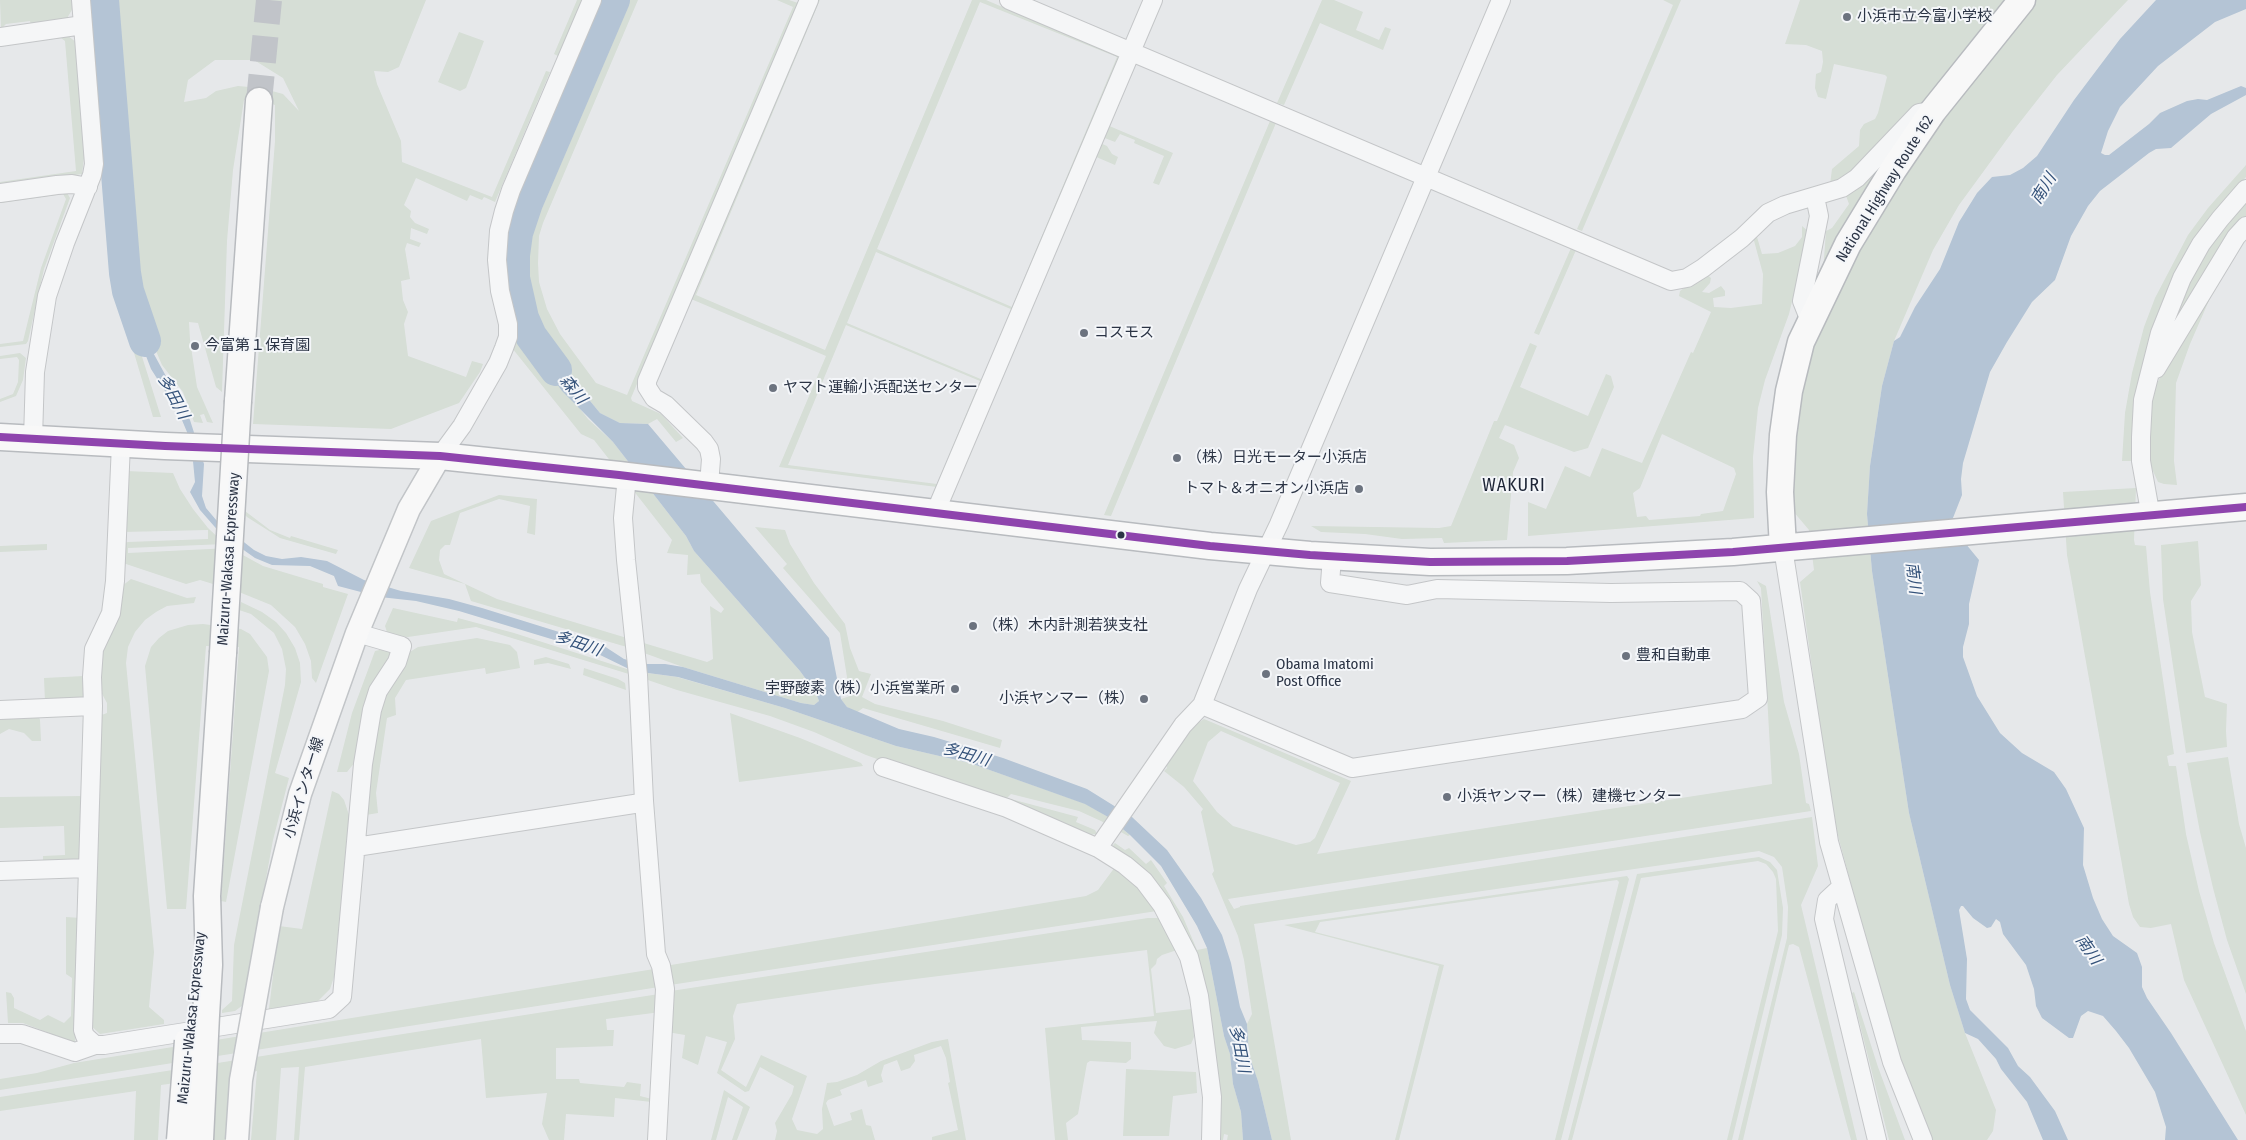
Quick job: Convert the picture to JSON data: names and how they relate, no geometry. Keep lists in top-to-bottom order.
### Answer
{
  "streets": {
    "highway": ["National Highway Route 162", "Maizuru-Wakasa Expressway"],
    "main road": ["小浜インター線"]
  },
  "districts": ["WAKURI"],
  "water": ["南川", "森川", "多田川"],
  "places": [
    "小浜市立今富小学校",
    "コスモス",
    "今富第１保育園",
    "ヤマト運輸小浜配送センター",
    "（株）日光モーター小浜店",
    "トマト＆オニオン小浜店",
    "（株）木内計測若狭支社",
    "豊和自動車",
    "Obama Imatomi Post Office",
    "宇野酸素（株）小浜営業所",
    "小浜ヤンマー（株）",
    "小浜ヤンマー（株）建機センター"
  ]
}
